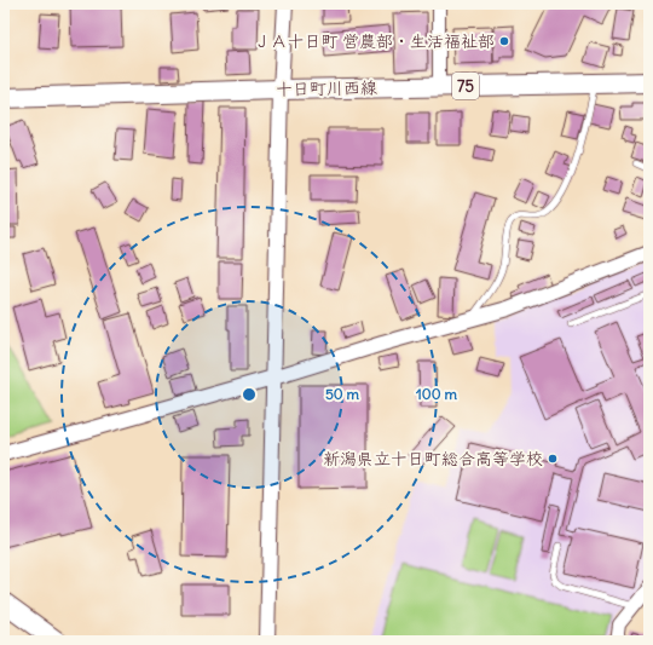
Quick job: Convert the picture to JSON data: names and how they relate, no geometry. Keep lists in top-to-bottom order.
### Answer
{
  "streets": {
    "main road": ["75", "十日町川西線"]
  },
  "places": ["ＪＡ十日町 営農部・生活福祉部", "新潟県立十日町総合高等学校"],
  "rings": ["50 m", "100 m"]
}
